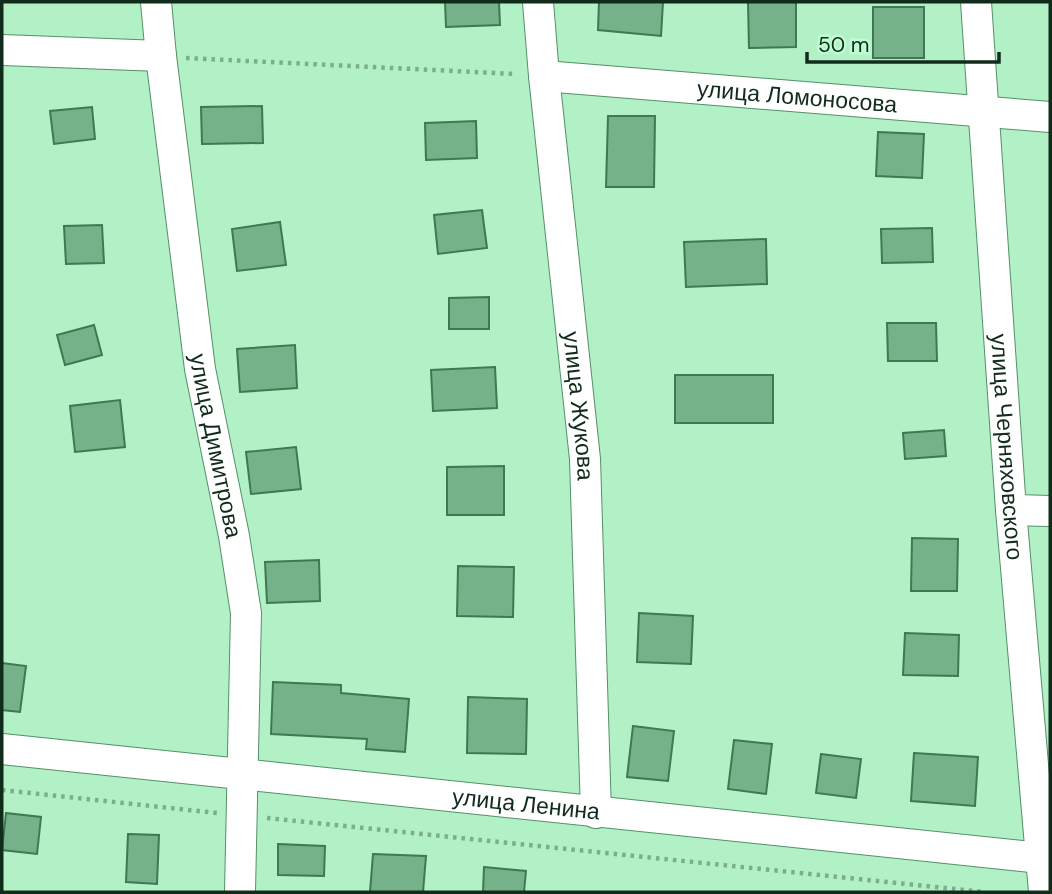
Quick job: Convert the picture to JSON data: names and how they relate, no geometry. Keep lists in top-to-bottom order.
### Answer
{
  "streets": {
    "street": [
      "улица Ломоносова",
      "улица Жукова",
      "улица Димитрова",
      "улица Черняховского",
      "улица Ленина"
    ]
  },
  "crossings": [
    ["улица Ломоносова", "улица Жукова"],
    ["улица Ломоносова", "улица Черняховского"],
    ["улица Жукова", "улица Ленина"],
    ["улица Димитрова", "улица Ленина"],
    ["улица Черняховского", "улица Ленина"]
  ],
  "scale_bar": "50 m"
}
